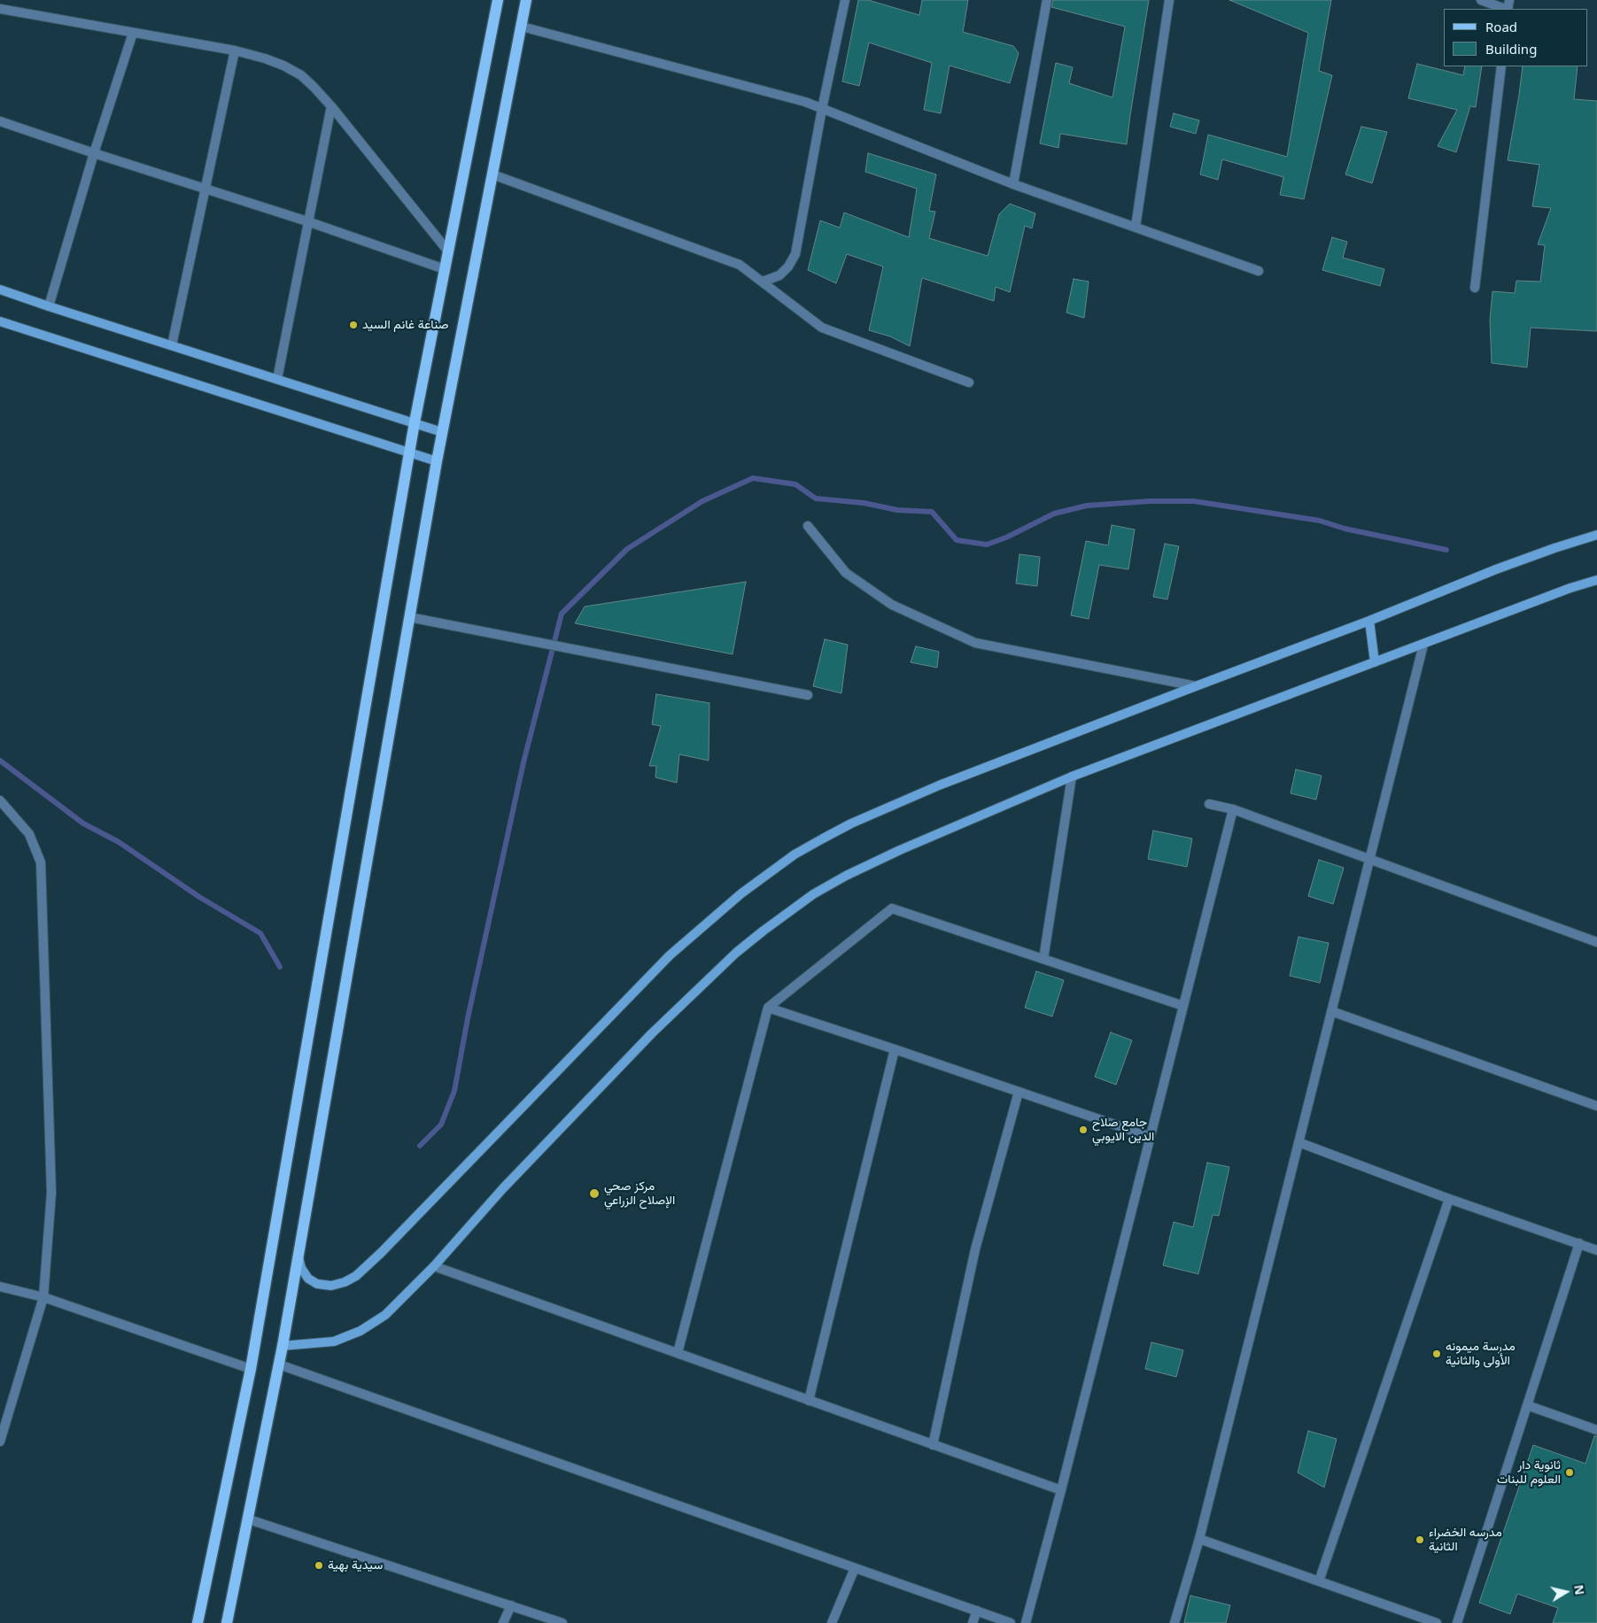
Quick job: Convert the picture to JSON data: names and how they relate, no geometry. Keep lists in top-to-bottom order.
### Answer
{
  "places": [
    "صناعة غانم السيد",
    "جامع صلاح الدين الايوبي",
    "مركز صحي الإصلاح الزراعي",
    "مدرسة ميمونه الأولى والثانية",
    "ثانوية دار العلوم للبنات",
    "مدرسه الخضراء الثانية",
    "سيدية بهية"
  ],
  "legend": ["Road", "Building"],
  "north": "right"
}
